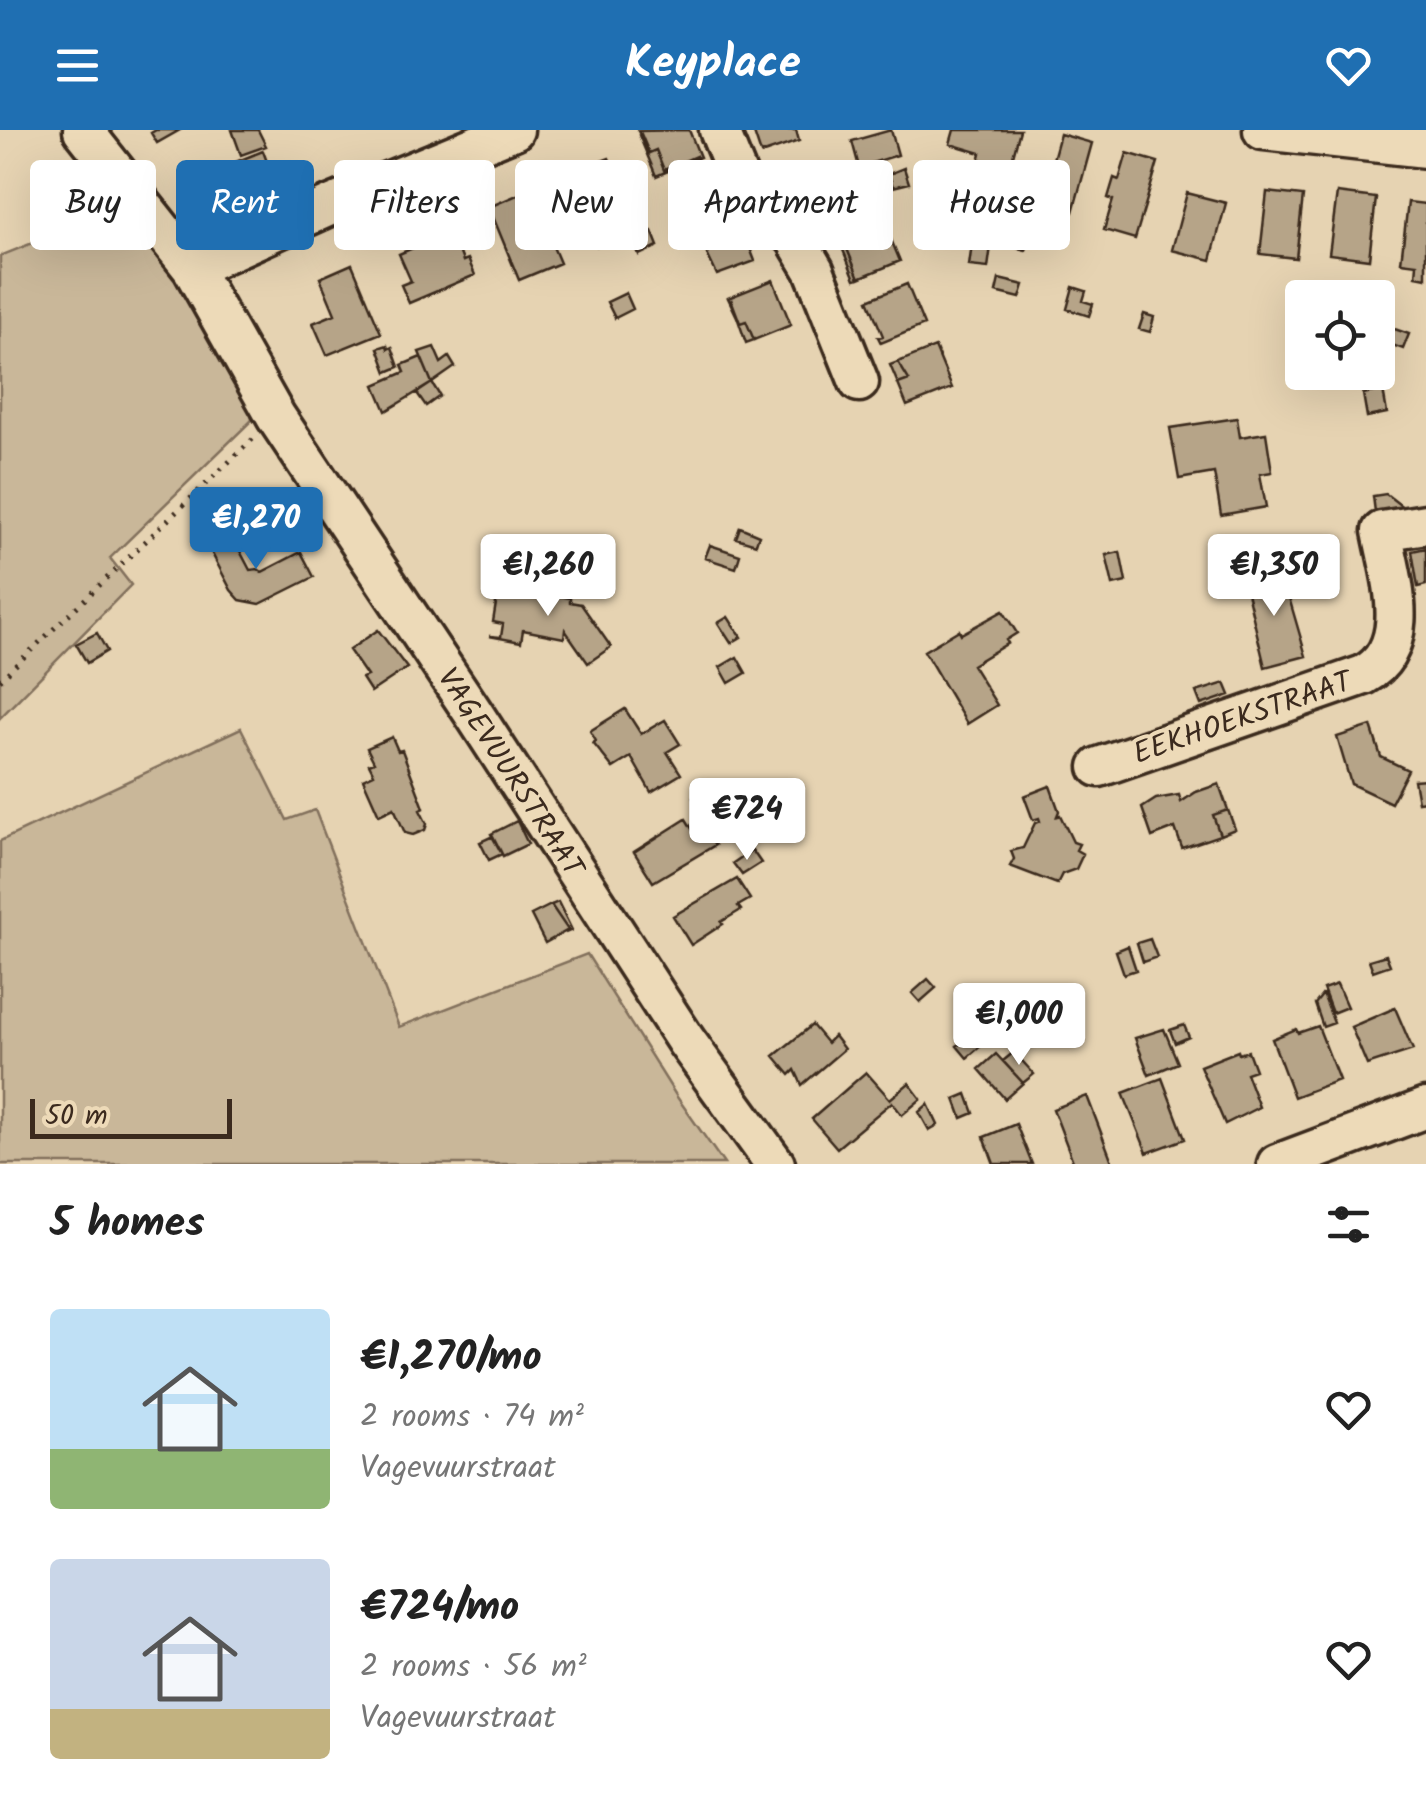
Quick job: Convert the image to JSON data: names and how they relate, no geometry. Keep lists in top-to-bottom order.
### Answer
{
  "streets": {
    "street": ["EEKHOEKSTRAAT", "VAGEVUURSTRAAT"]
  },
  "scale_bar": "50 m",
  "page": {
    "header": "Keyplace",
    "chip": [
      "Buy",
      "Rent",
      "Filters",
      "New",
      "Apartment",
      "House"
    ],
    "price": [
      "€1,270",
      "€1,260",
      "€1,350",
      "€724",
      "€1,000"
    ],
    "scale": "50 m",
    "heading": "5 homes",
    "list": [
      {
        "name": "€1,270/mo",
        "note": "2 rooms · 74 m² · Vagevuurstraat"
      },
      {
        "name": "€724/mo",
        "note": "2 rooms · 56 m² · Vagevuurstraat"
      }
    ]
  }
}
